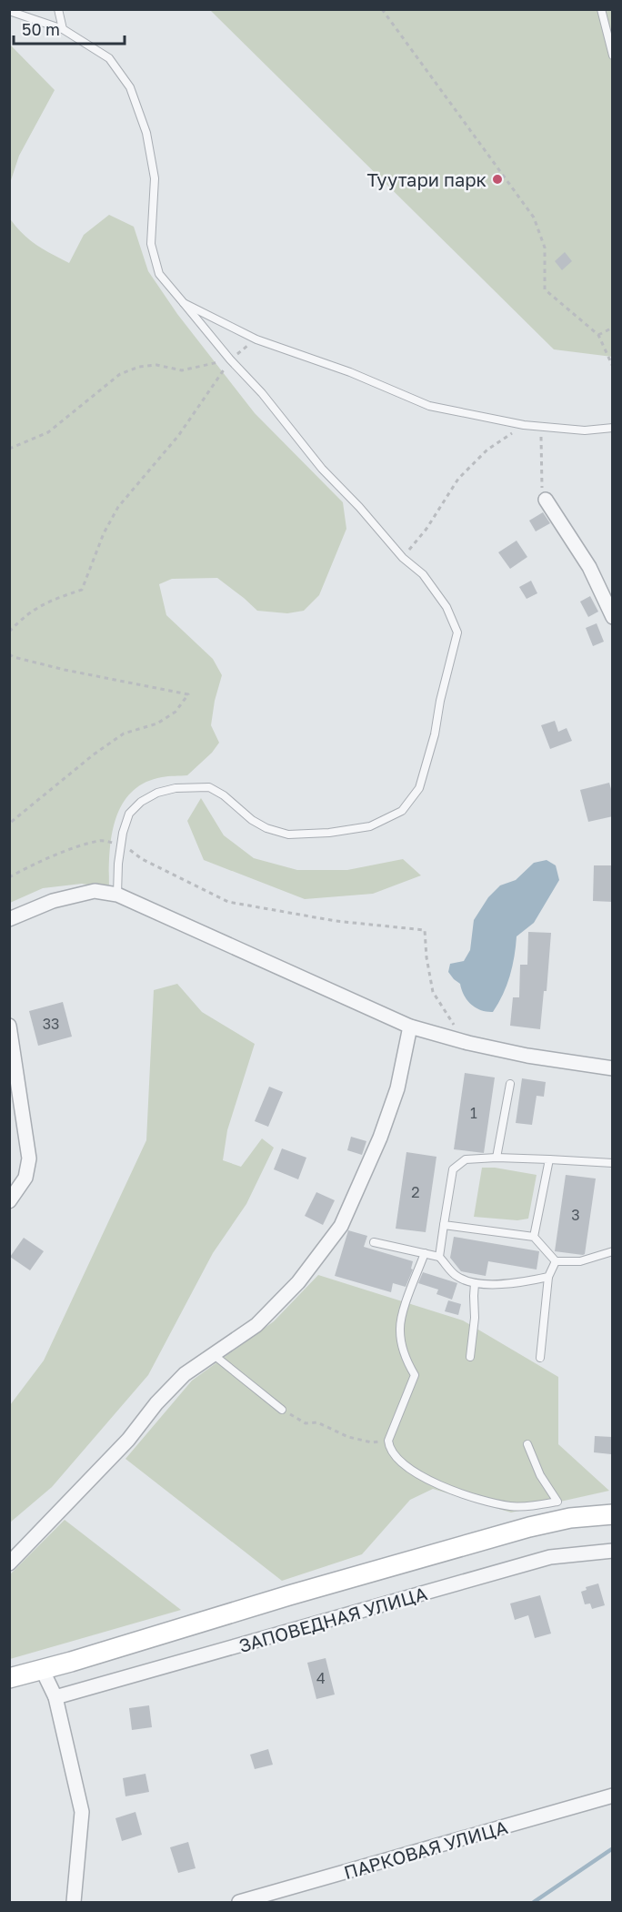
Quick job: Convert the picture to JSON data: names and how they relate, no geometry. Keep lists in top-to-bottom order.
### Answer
{
  "streets": {
    "street": ["ЗАПОВЕДНАЯ УЛИЦА", "ПАРКОВАЯ УЛИЦА"]
  },
  "places": ["Туутари парк"],
  "house_numbers": [
    "33",
    "1",
    "2",
    "3",
    "4"
  ],
  "scale_bar": "50 m"
}
